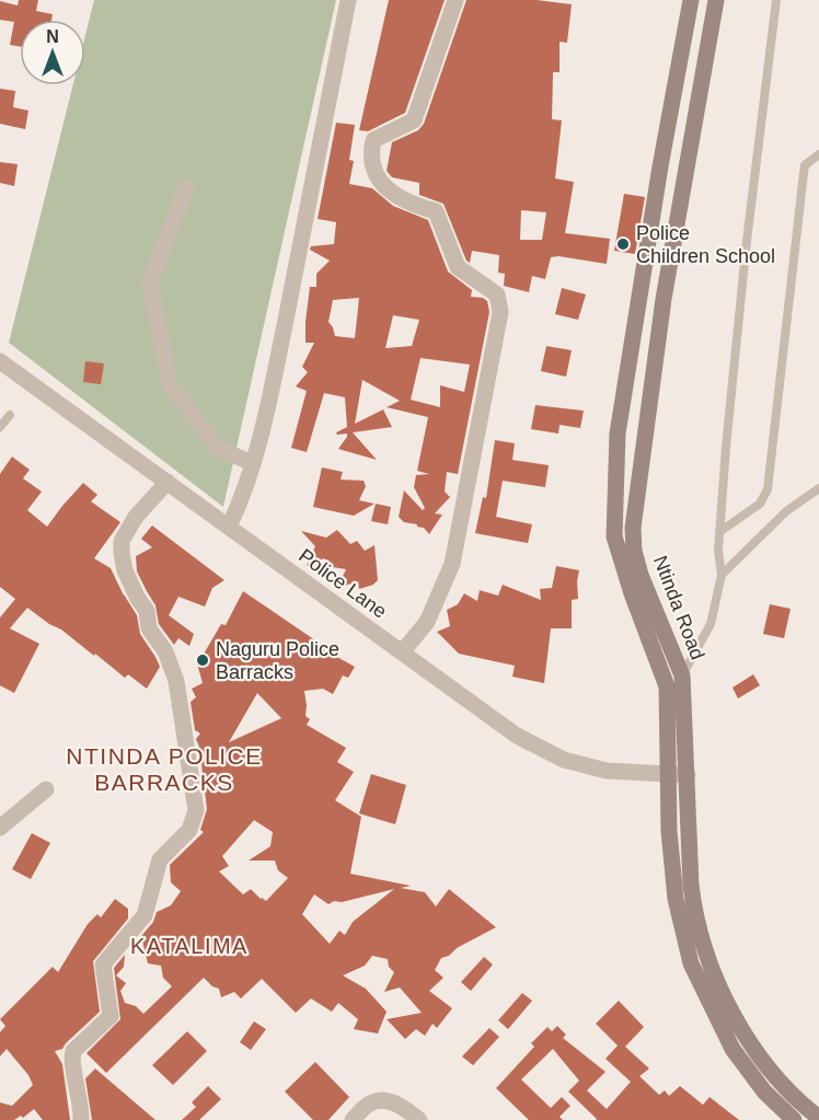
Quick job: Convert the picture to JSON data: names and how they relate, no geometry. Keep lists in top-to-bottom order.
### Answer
{
  "streets": {
    "main road": ["Ntinda Road"],
    "street": ["Police Lane"]
  },
  "crossings": [
    ["Police Lane", "Ntinda Road"]
  ],
  "districts": ["NTINDA POLICE BARRACKS", "KATALIMA"],
  "places": ["Police Children School", "Naguru Police Barracks"],
  "north": "top"
}
